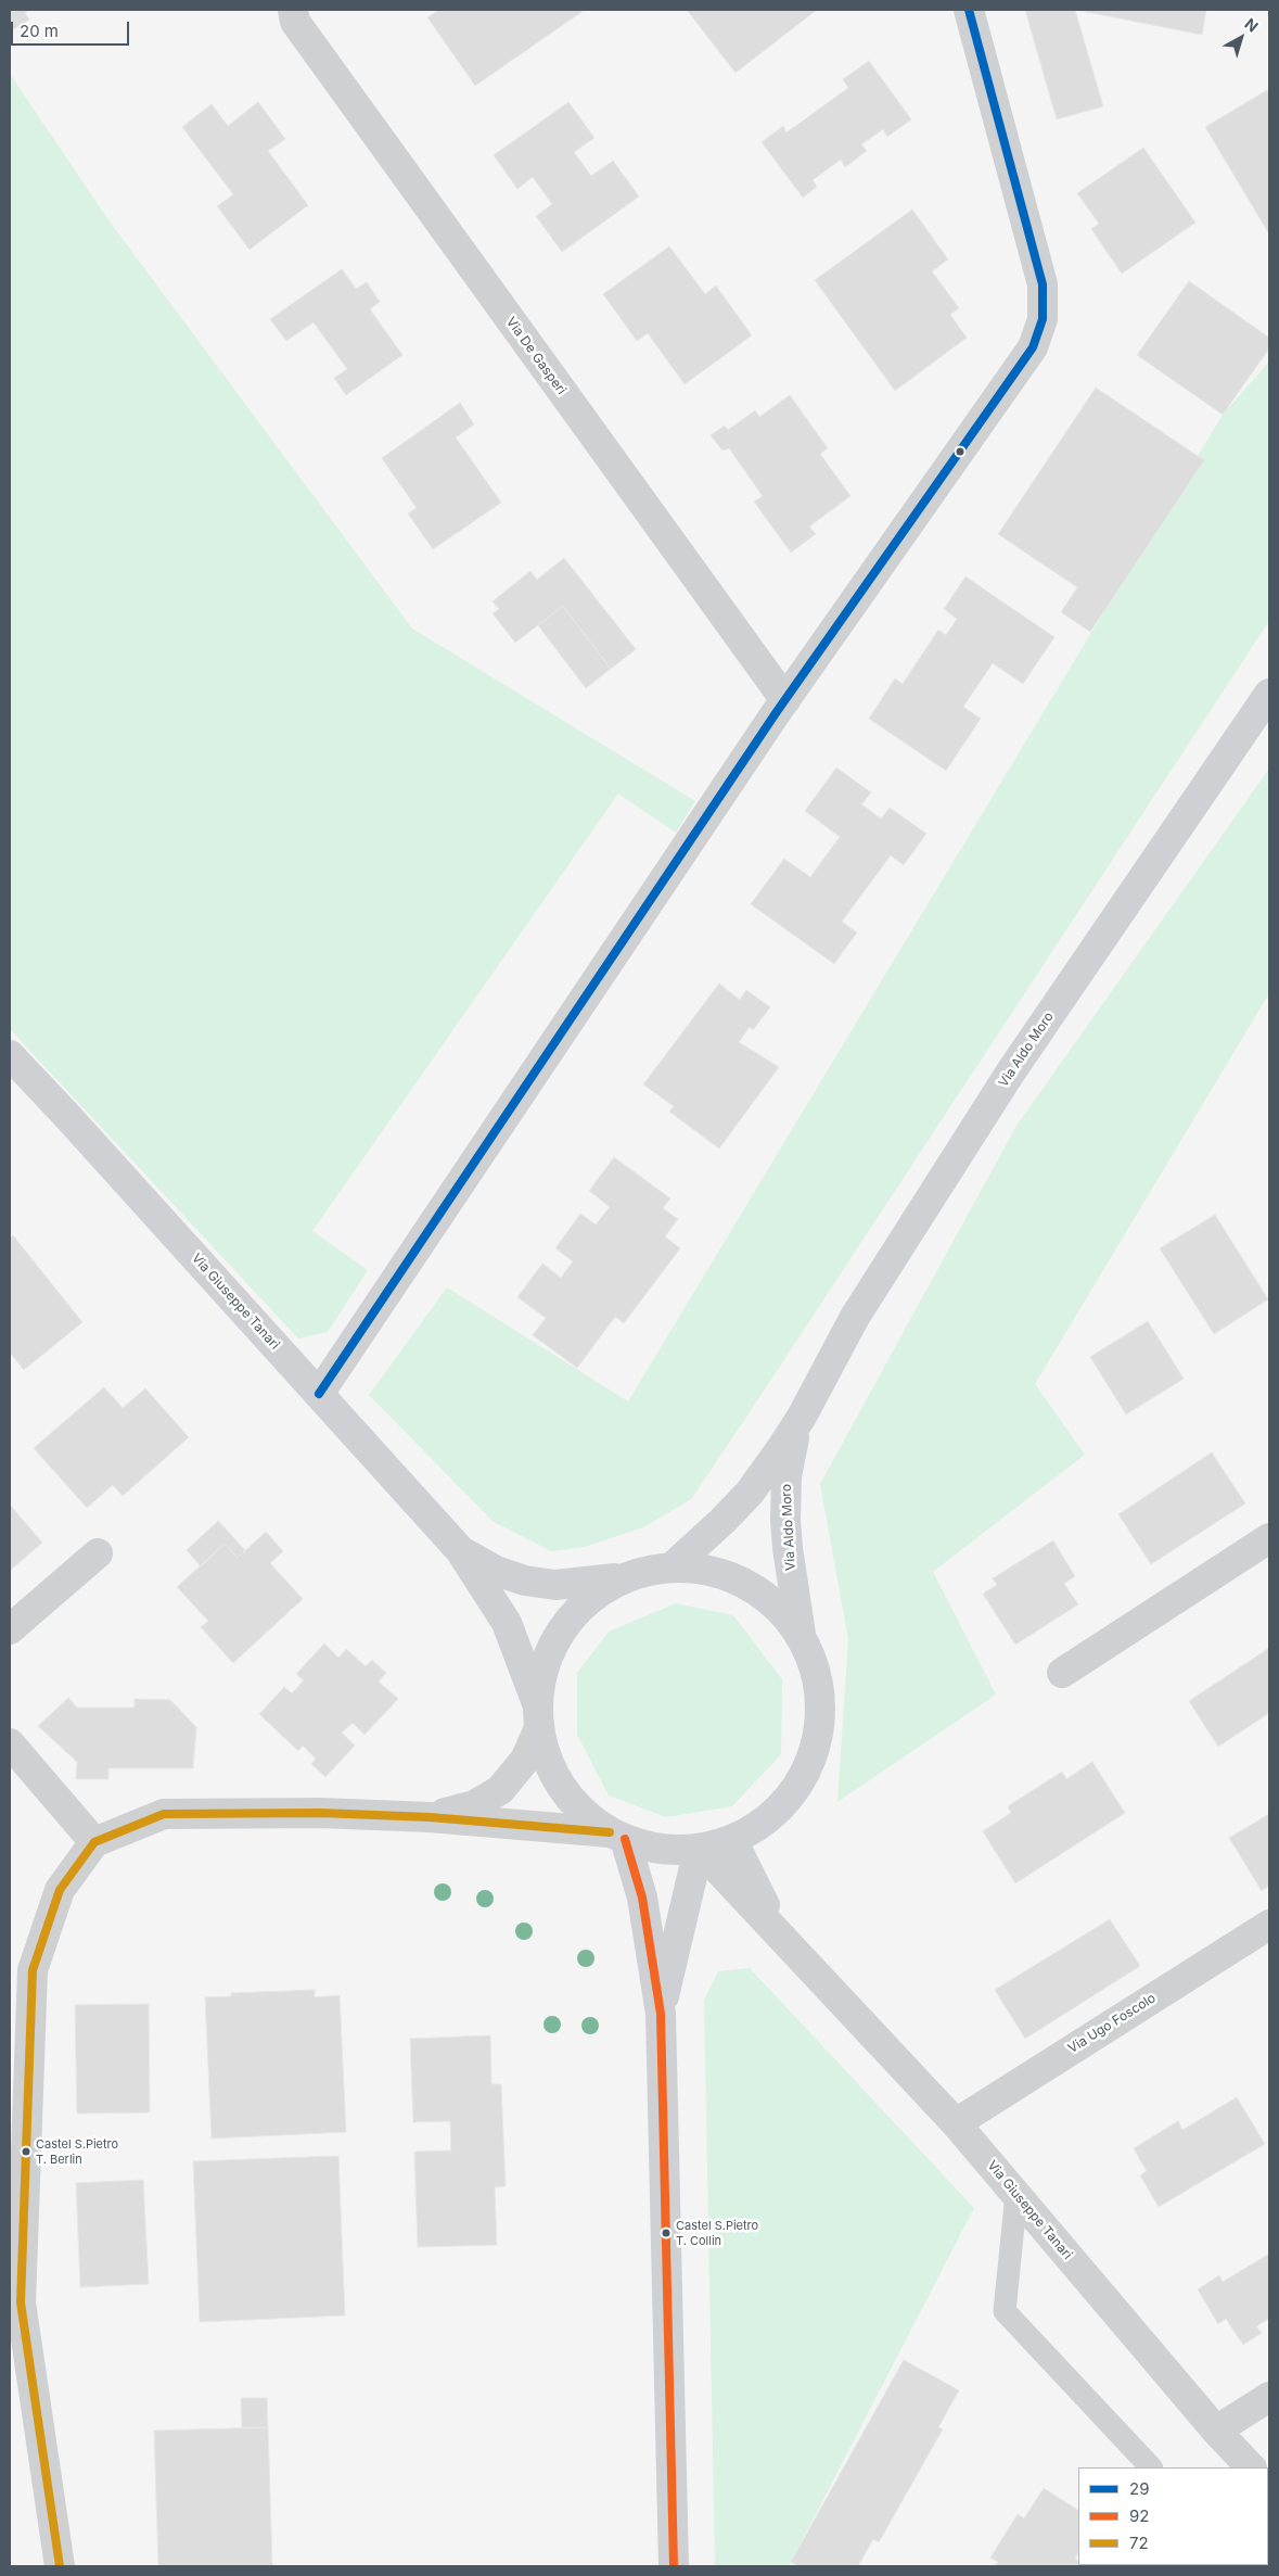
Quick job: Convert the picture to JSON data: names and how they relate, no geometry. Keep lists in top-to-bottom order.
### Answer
{
  "streets": {
    "main road": ["Via Aldo Moro", "Via Giuseppe Tanari"],
    "street": ["Via De Gasperi", "Via Ugo Foscolo"]
  },
  "crossings": [
    ["Via Aldo Moro", "Via Giuseppe Tanari"],
    ["Via Giuseppe Tanari", "Via Ugo Foscolo"]
  ],
  "places": ["Castel S.Pietro T. Berlin", "Castel S.Pietro T. Collin"],
  "lines": ["transit line 29", "transit line 72", "transit line 92"],
  "legend": ["29", "92", "72"],
  "scale_bar": "20 m",
  "north": "top right"
}
